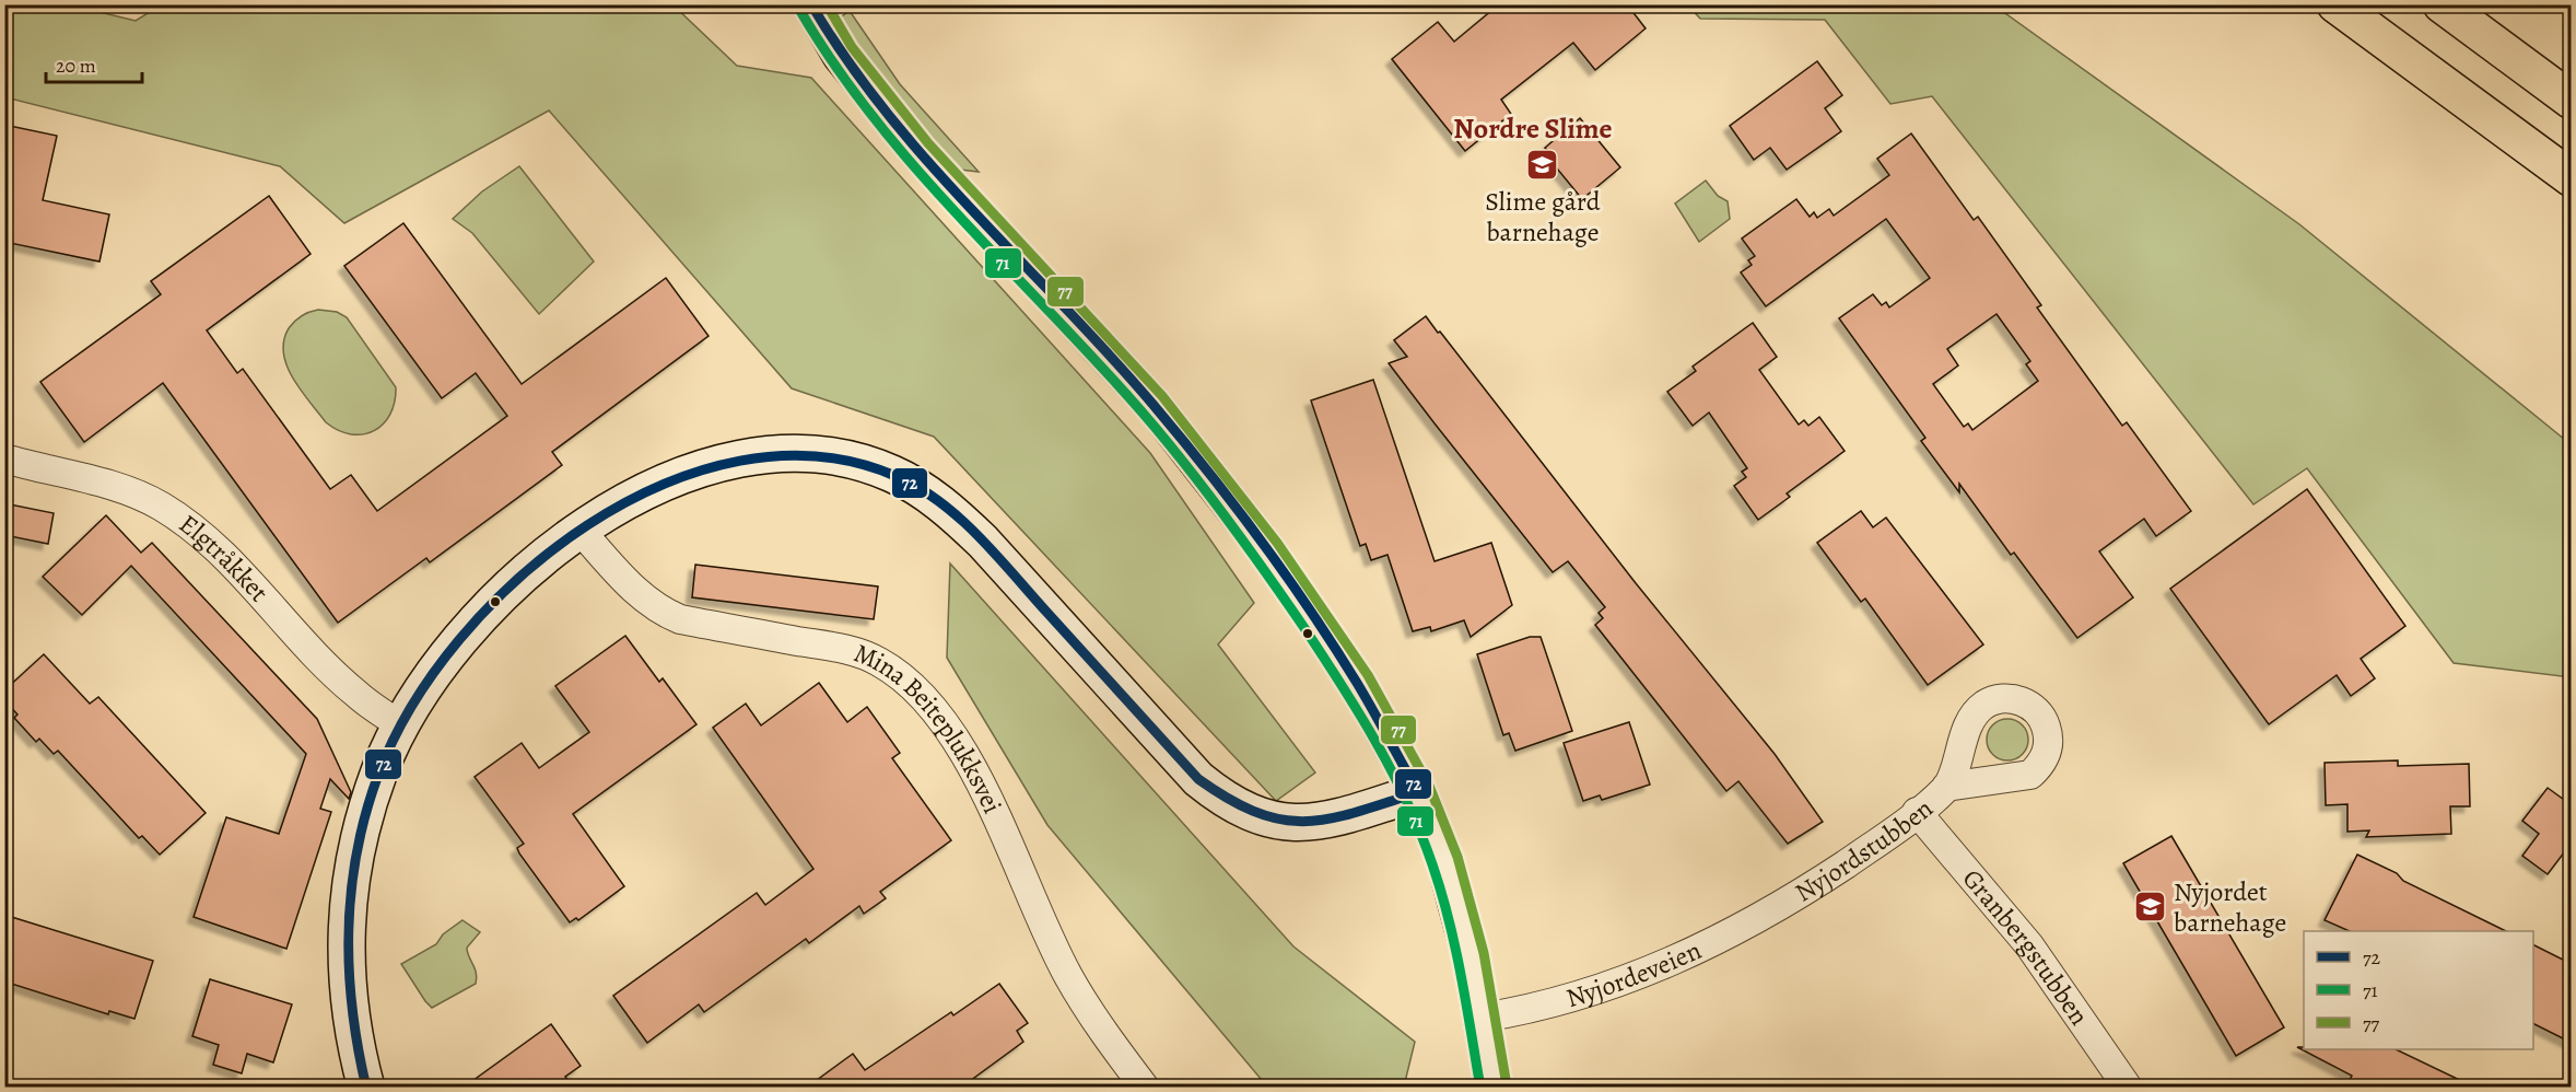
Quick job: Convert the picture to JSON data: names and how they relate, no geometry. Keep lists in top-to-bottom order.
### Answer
{
  "streets": {
    "street": [
      "Elgtråkket",
      "Mina Beiteplukksvei",
      "Nyjordstubben",
      "Granbergstubben",
      "Nyjordeveien"
    ]
  },
  "crossings": [
    ["Nyjordstubben", "Granbergstubben"],
    ["Nyjordstubben", "Nyjordeveien"]
  ],
  "districts": ["Nordre Slime"],
  "places": {
    "school or university": ["Slime gård barnehage", "Nyjordet barnehage"]
  },
  "lines": ["transit line 72", "transit line 77", "transit line 71"],
  "legend": ["72", "71", "77"],
  "scale_bar": "20 m"
}
